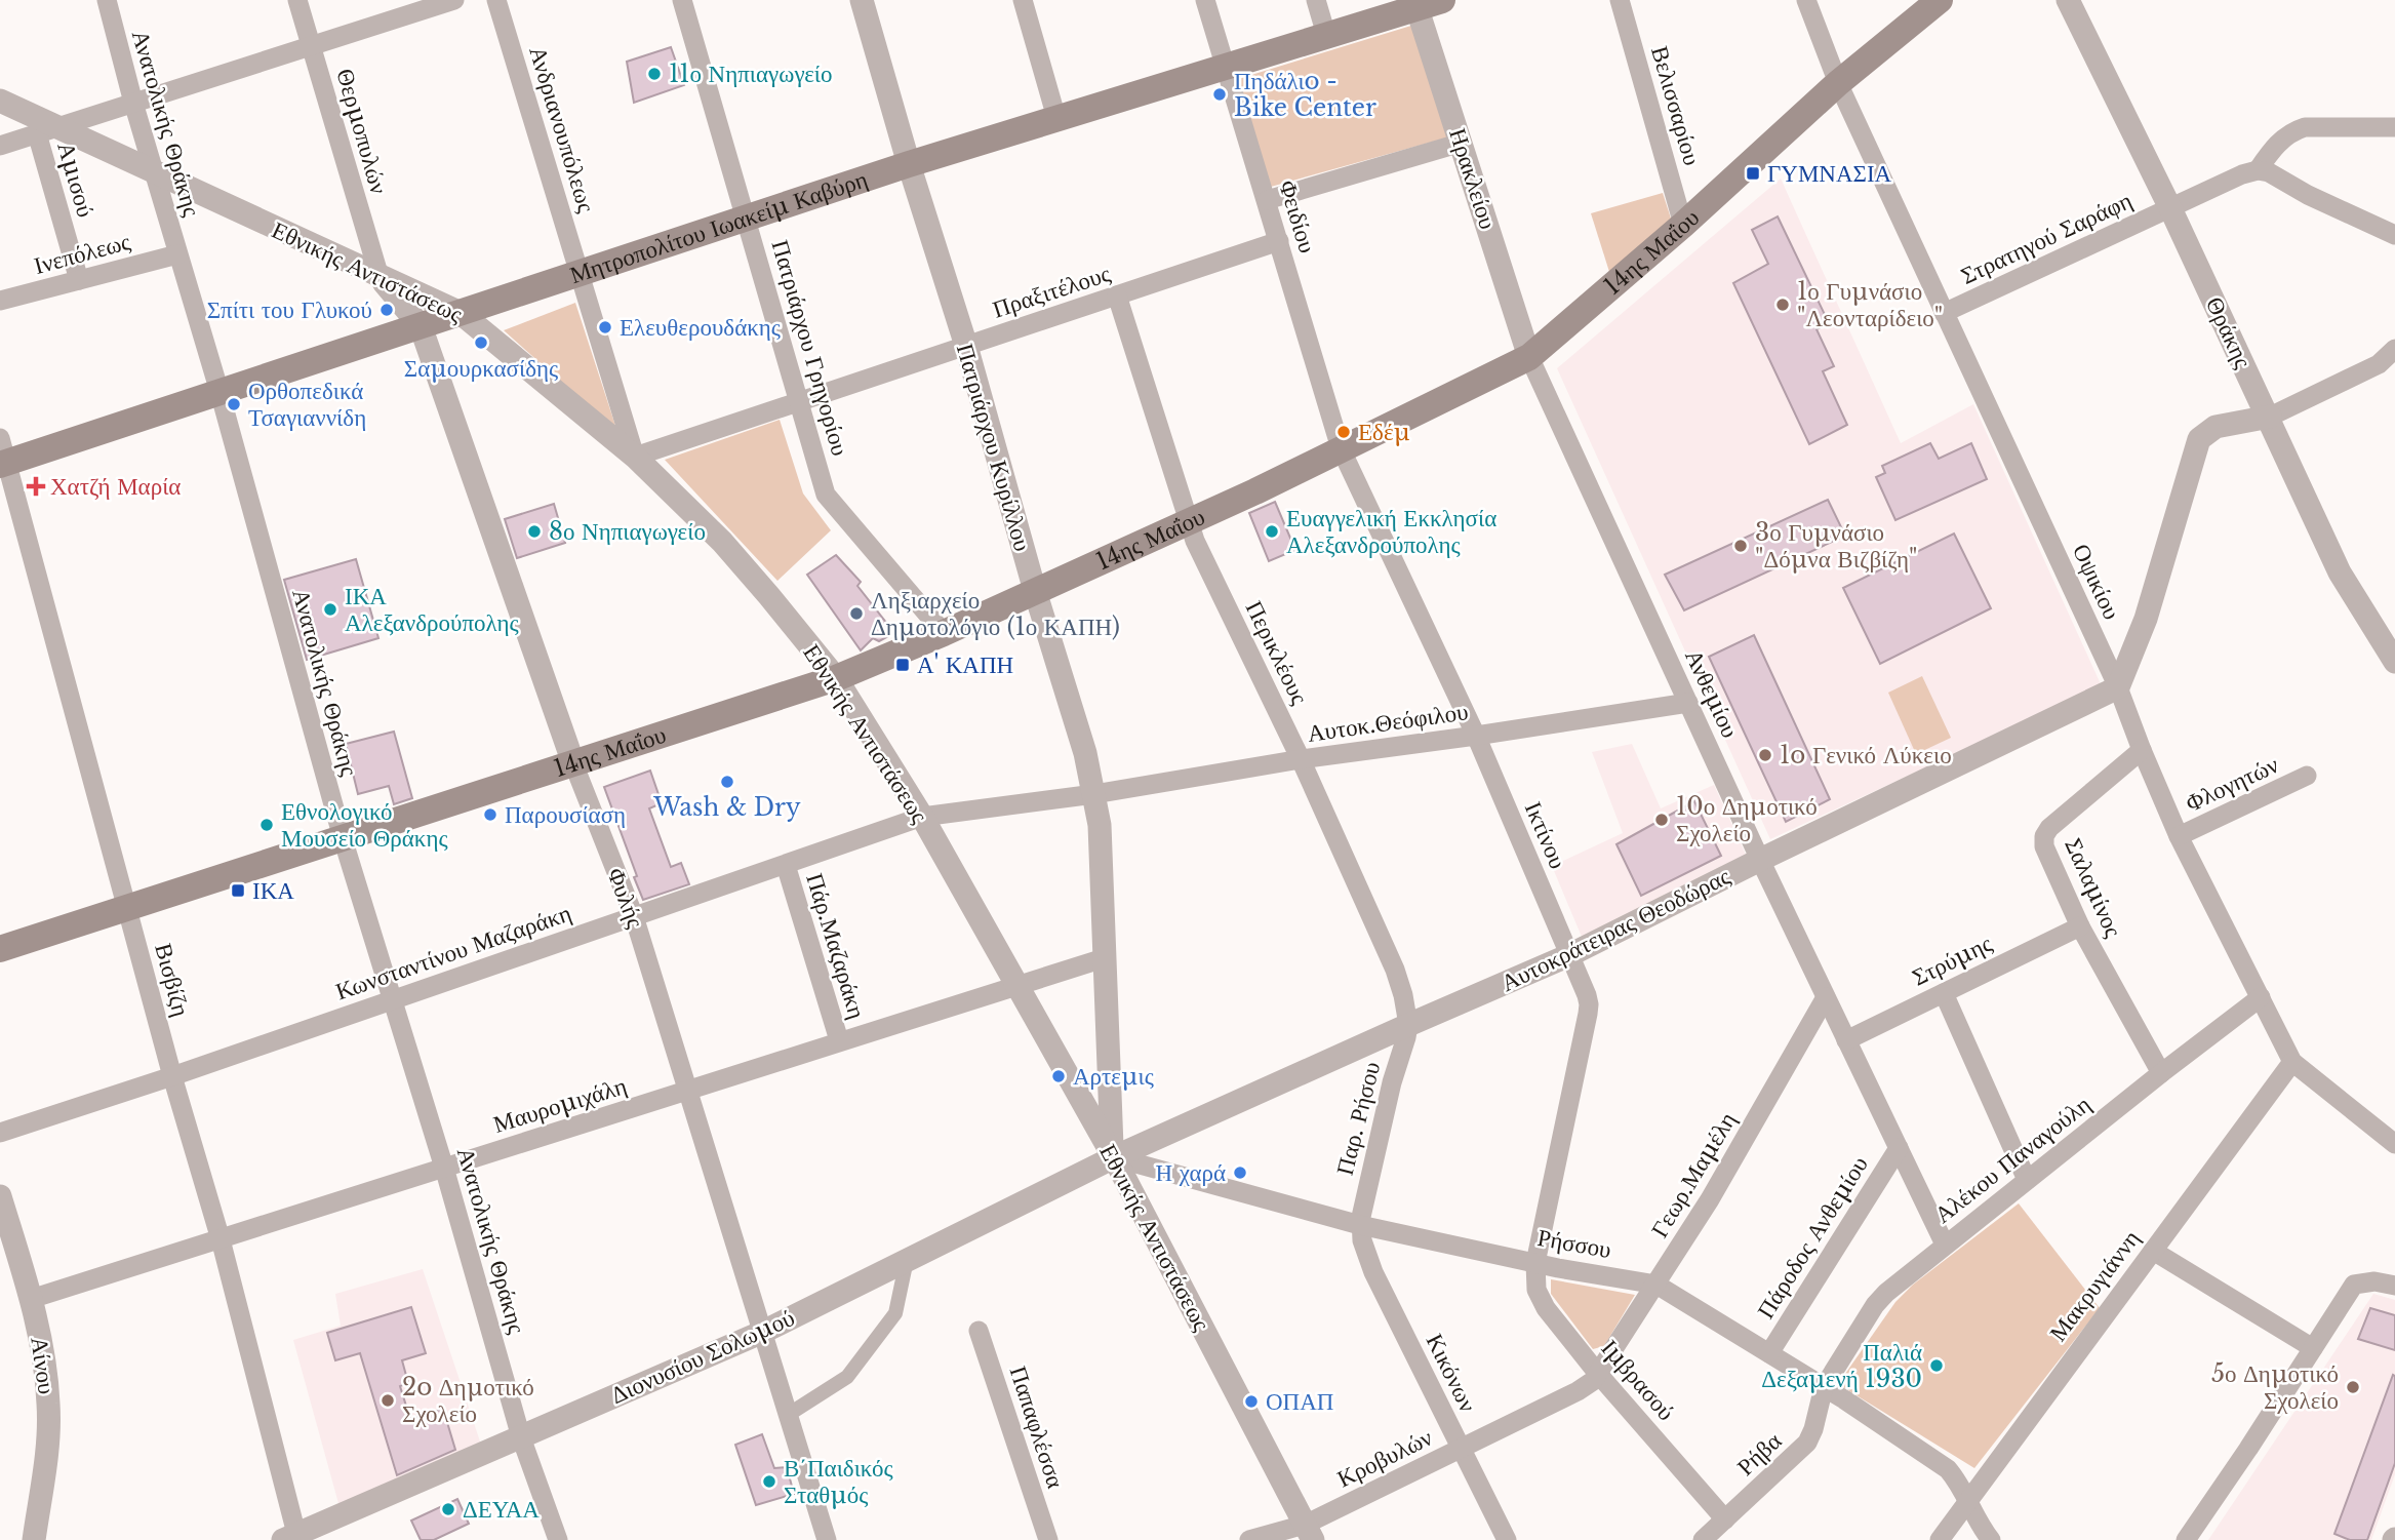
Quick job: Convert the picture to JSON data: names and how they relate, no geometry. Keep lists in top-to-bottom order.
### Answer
{
  "streets": {
    "main road": ["Μητροπολίτου Ιωακείμ Καβύρη", "14ης Μαΐου"],
    "street": [
      "Βελισσαρίου",
      "Ανατολικής Θράκης",
      "Ανδριανουπόλεως",
      "Θερμοπυλών",
      "Ηρακλείου",
      "Αμισού",
      "Φειδίου",
      "Στρατηγού Σαράφη",
      "Ινεπόλεως",
      "Εθνικής Αντιστάσεως",
      "Πραξιτέλους",
      "Θράκης",
      "Πατριάρχου Γρηγορίου",
      "Πατριάρχου Κυρίλλου",
      "Οψικίου",
      "Περικλέους",
      "Ανθεμίου",
      "Αυτοκ.Θεόφιλου",
      "Φλογητών",
      "Ικτίνου",
      "Σαλαμίνος",
      "Φυλής",
      "Αυτοκράτειρας Θεοδώρας",
      "Πάρ.Μαζαράκη",
      "Κωνσταντίνου Μαζαράκη",
      "Στρύμης",
      "Βισβίζη",
      "Μαυρομιχάλη",
      "Παρ. Ρήσου",
      "Αλέκου Παναγούλη",
      "Γεωρ.Μαμέλη",
      "Πάροδος Ανθεμίου",
      "Ρήσσου",
      "Μακρυγιάννη",
      "Διονυσίου Σολωμού",
      "Αίνου",
      "Κικόνων",
      "Ιμβρασού",
      "Παπαφλέσσα",
      "Ρήβα",
      "Κροβυλών"
    ]
  },
  "crossings": [
    ["Βελισσαρίου", "14ης Μαΐου"],
    ["Ανατολικής Θράκης", "Μητροπολίτου Ιωακείμ Καβύρη"],
    ["Ανατολικής Θράκης", "14ης Μαΐου"],
    ["Ανατολικής Θράκης", "Ινεπόλεως"],
    ["Ανατολικής Θράκης", "Εθνικής Αντιστάσεως"],
    ["Ανατολικής Θράκης", "Κωνσταντίνου Μαζαράκη"],
    ["Ανατολικής Θράκης", "Μαυρομιχάλη"],
    ["Ανατολικής Θράκης", "Διονυσίου Σολωμού"],
    ["Ανδριανουπόλεως", "Μητροπολίτου Ιωακείμ Καβύρη"],
    ["Ανδριανουπόλεως", "Εθνικής Αντιστάσεως"],
    ["Ανδριανουπόλεως", "Πραξιτέλους"],
    ["Θερμοπυλών", "Εθνικής Αντιστάσεως"],
    ["Θερμοπυλών", "Φυλής"],
    ["Ηρακλείου", "Μητροπολίτου Ιωακείμ Καβύρη"],
    ["Ηρακλείου", "14ης Μαΐου"],
    ["Ηρακλείου", "Ανθεμίου"],
    ["Αμισού", "Ινεπόλεως"],
    ["Αμισού", "Εθνικής Αντιστάσεως"],
    ["Φειδίου", "Μητροπολίτου Ιωακείμ Καβύρη"],
    ["Φειδίου", "14ης Μαΐου"],
    ["Φειδίου", "Πραξιτέλους"],
    ["Φειδίου", "Ικτίνου"],
    ["Μητροπολίτου Ιωακείμ Καβύρη", "Εθνικής Αντιστάσεως"],
    ["Μητροπολίτου Ιωακείμ Καβύρη", "Πατριάρχου Γρηγορίου"],
    ["Μητροπολίτου Ιωακείμ Καβύρη", "Πατριάρχου Κυρίλλου"],
    ["Μητροπολίτου Ιωακείμ Καβύρη", "Φυλής"],
    ["Μητροπολίτου Ιωακείμ Καβύρη", "Βισβίζη"],
    ["Στρατηγού Σαράφη", "Θράκης"],
    ["Στρατηγού Σαράφη", "Οψικίου"],
    ["14ης Μαΐου", "Εθνικής Αντιστάσεως"],
    ["14ης Μαΐου", "Πατριάρχου Γρηγορίου"],
    ["14ης Μαΐου", "Πατριάρχου Κυρίλλου"],
    ["14ης Μαΐου", "Οψικίου"],
    ["14ης Μαΐου", "Περικλέους"],
    ["14ης Μαΐου", "Ανθεμίου"],
    ["14ης Μαΐου", "Ικτίνου"],
    ["14ης Μαΐου", "Φυλής"],
    ["14ης Μαΐου", "Βισβίζη"],
    ["Εθνικής Αντιστάσεως", "Πραξιτέλους"],
    ["Εθνικής Αντιστάσεως", "Πατριάρχου Κυρίλλου"],
    ["Εθνικής Αντιστάσεως", "Αυτοκ.Θεόφιλου"],
    ["Εθνικής Αντιστάσεως", "Φυλής"],
    ["Εθνικής Αντιστάσεως", "Αυτοκράτειρας Θεοδώρας"],
    ["Εθνικής Αντιστάσεως", "Κωνσταντίνου Μαζαράκη"],
    ["Εθνικής Αντιστάσεως", "Μαυρομιχάλη"],
    ["Εθνικής Αντιστάσεως", "Ρήσσου"],
    ["Εθνικής Αντιστάσεως", "Διονυσίου Σολωμού"],
    ["Εθνικής Αντιστάσεως", "Κροβυλών"],
    ["Πραξιτέλους", "Πατριάρχου Γρηγορίου"],
    ["Πραξιτέλους", "Πατριάρχου Κυρίλλου"],
    ["Πραξιτέλους", "Περικλέους"],
    ["Πατριάρχου Κυρίλλου", "Αυτοκ.Θεόφιλου"],
    ["Πατριάρχου Κυρίλλου", "Αυτοκράτειρας Θεοδώρας"],
    ["Πατριάρχου Κυρίλλου", "Μαυρομιχάλη"],
    ["Πατριάρχου Κυρίλλου", "Ρήσσου"],
    ["Πατριάρχου Κυρίλλου", "Διονυσίου Σολωμού"],
    ["Οψικίου", "Φλογητών"],
    ["Οψικίου", "Σαλαμίνος"],
    ["Οψικίου", "Αυτοκράτειρας Θεοδώρας"],
    ["Οψικίου", "Αλέκου Παναγούλη"],
    ["Οψικίου", "Μακρυγιάννη"],
    ["Περικλέους", "Αυτοκ.Θεόφιλου"],
    ["Περικλέους", "Αυτοκράτειρας Θεοδώρας"],
    ["Περικλέους", "Παρ. Ρήσου"],
    ["Ανθεμίου", "Αυτοκ.Θεόφιλου"],
    ["Ανθεμίου", "Αυτοκράτειρας Θεοδώρας"],
    ["Ανθεμίου", "Στρύμης"],
    ["Ανθεμίου", "Αλέκου Παναγούλη"],
    ["Ανθεμίου", "Γεωρ.Μαμέλη"],
    ["Ανθεμίου", "Πάροδος Ανθεμίου"],
    ["Αυτοκ.Θεόφιλου", "Ικτίνου"],
    ["Αυτοκ.Θεόφιλου", "Κωνσταντίνου Μαζαράκη"],
    ["Ικτίνου", "Αυτοκράτειρας Θεοδώρας"],
    ["Ικτίνου", "Ρήσσου"],
    ["Ικτίνου", "Ιμβρασού"],
    ["Σαλαμίνος", "Στρύμης"],
    ["Σαλαμίνος", "Αλέκου Παναγούλη"],
    ["Φυλής", "Κωνσταντίνου Μαζαράκη"],
    ["Φυλής", "Μαυρομιχάλη"],
    ["Φυλής", "Διονυσίου Σολωμού"],
    ["Αυτοκράτειρας Θεοδώρας", "Παρ. Ρήσου"],
    ["Αυτοκράτειρας Θεοδώρας", "Ρήσσου"],
    ["Αυτοκράτειρας Θεοδώρας", "Διονυσίου Σολωμού"],
    ["Πάρ.Μαζαράκη", "Κωνσταντίνου Μαζαράκη"],
    ["Πάρ.Μαζαράκη", "Μαυρομιχάλη"],
    ["Κωνσταντίνου Μαζαράκη", "Βισβίζη"],
    ["Βισβίζη", "Μαυρομιχάλη"],
    ["Βισβίζη", "Διονυσίου Σολωμού"],
    ["Μαυρομιχάλη", "Αίνου"],
    ["Παρ. Ρήσου", "Ρήσσου"],
    ["Παρ. Ρήσου", "Κικόνων"],
    ["Αλέκου Παναγούλη", "Ρήσσου"],
    ["Αλέκου Παναγούλη", "Ρήβα"],
    ["Γεωρ.Μαμέλη", "Ρήσσου"],
    ["Γεωρ.Μαμέλη", "Ιμβρασού"],
    ["Γεωρ.Μαμέλη", "Κροβυλών"],
    ["Πάροδος Ανθεμίου", "Ρήσσου"],
    ["Ρήσσου", "Μακρυγιάννη"],
    ["Ρήσσου", "Διονυσίου Σολωμού"],
    ["Ρήσσου", "Κικόνων"],
    ["Ρήσσου", "Ιμβρασού"],
    ["Ρήσσου", "Ρήβα"],
    ["Κικόνων", "Κροβυλών"],
    ["Ιμβρασού", "Ρήβα"],
    ["Ιμβρασού", "Κροβυλών"]
  ],
  "places": {
    "other": [
      "11ο Νηπιαγωγείο",
      "Πηδάλιo - Bike Center",
      "1ο Γυμνάσιο \"Λεονταρίδειο\"",
      "Σπίτι του Γλυκού",
      "Ελευθερουδάκης",
      "Σαμουρκασίδης",
      "Ορθοπεδικά Τσαγιαννίδη",
      "Εδέμ",
      "8ο Νηπιαγωγείο",
      "Ευαγγελική Εκκλησία Αλεξανδρούπολης",
      "3ο Γυμνάσιο \"Δόμνα Βιζβίζη\"",
      "ΙΚΑ Αλεξανδρούπολης",
      "Ληξιαρχείο Δημοτολόγιο (1ο ΚΑΠΗ)",
      "1o Γενικό Λύκειο",
      "Wash & Dry",
      "Παρουσίαση",
      "10ο Δημοτικό Σχολείο",
      "Εθνολογικό Μουσείο Θράκης",
      "Αρτεμις",
      "Η χαρά",
      "Παλιά Δεξαμενή 1930",
      "5ο Δημοτικό Σχολείο",
      "2o Δημοτικό Σχολείο",
      "ΟΠΑΠ",
      "Β΄Παιδικός Σταθμός",
      "ΔΕΥΑΑ"
    ],
    "transit": ["ΓΥΜΝΑΣΙΑ", "Α' ΚΑΠΗ", "ΙΚΑ"],
    "health": ["Χατζή Μαρία"]
  }
}
